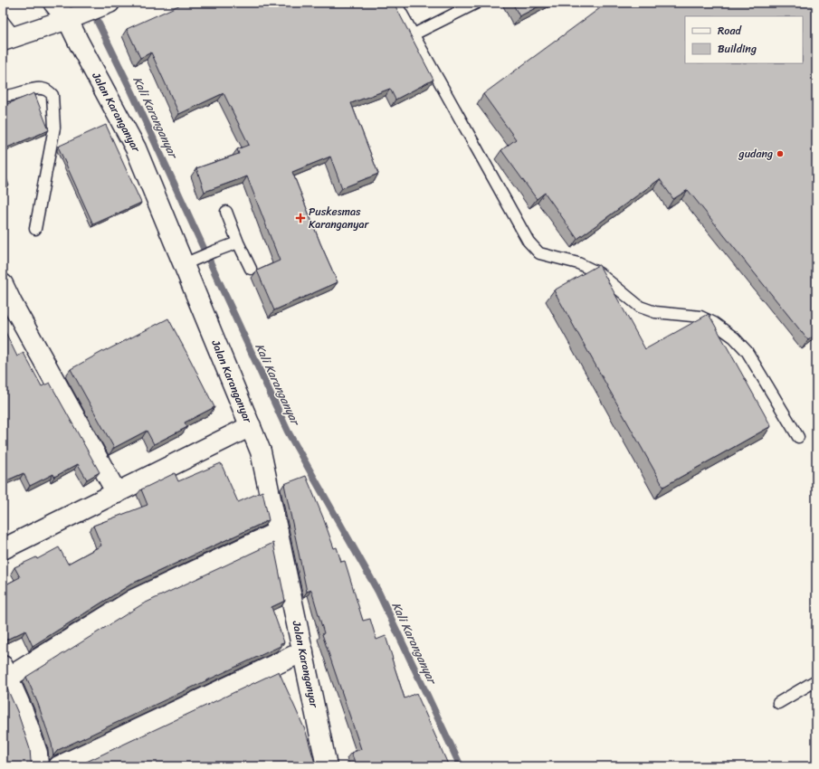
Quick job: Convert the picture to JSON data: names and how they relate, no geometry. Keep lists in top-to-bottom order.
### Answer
{
  "streets": {
    "street": ["Jalan Karanganyar"]
  },
  "water": ["Kali Karanganyar"],
  "places": {
    "other": ["gudang"],
    "health": ["Puskesmas Karanganyar"]
  },
  "legend": ["Road", "Building"]
}
